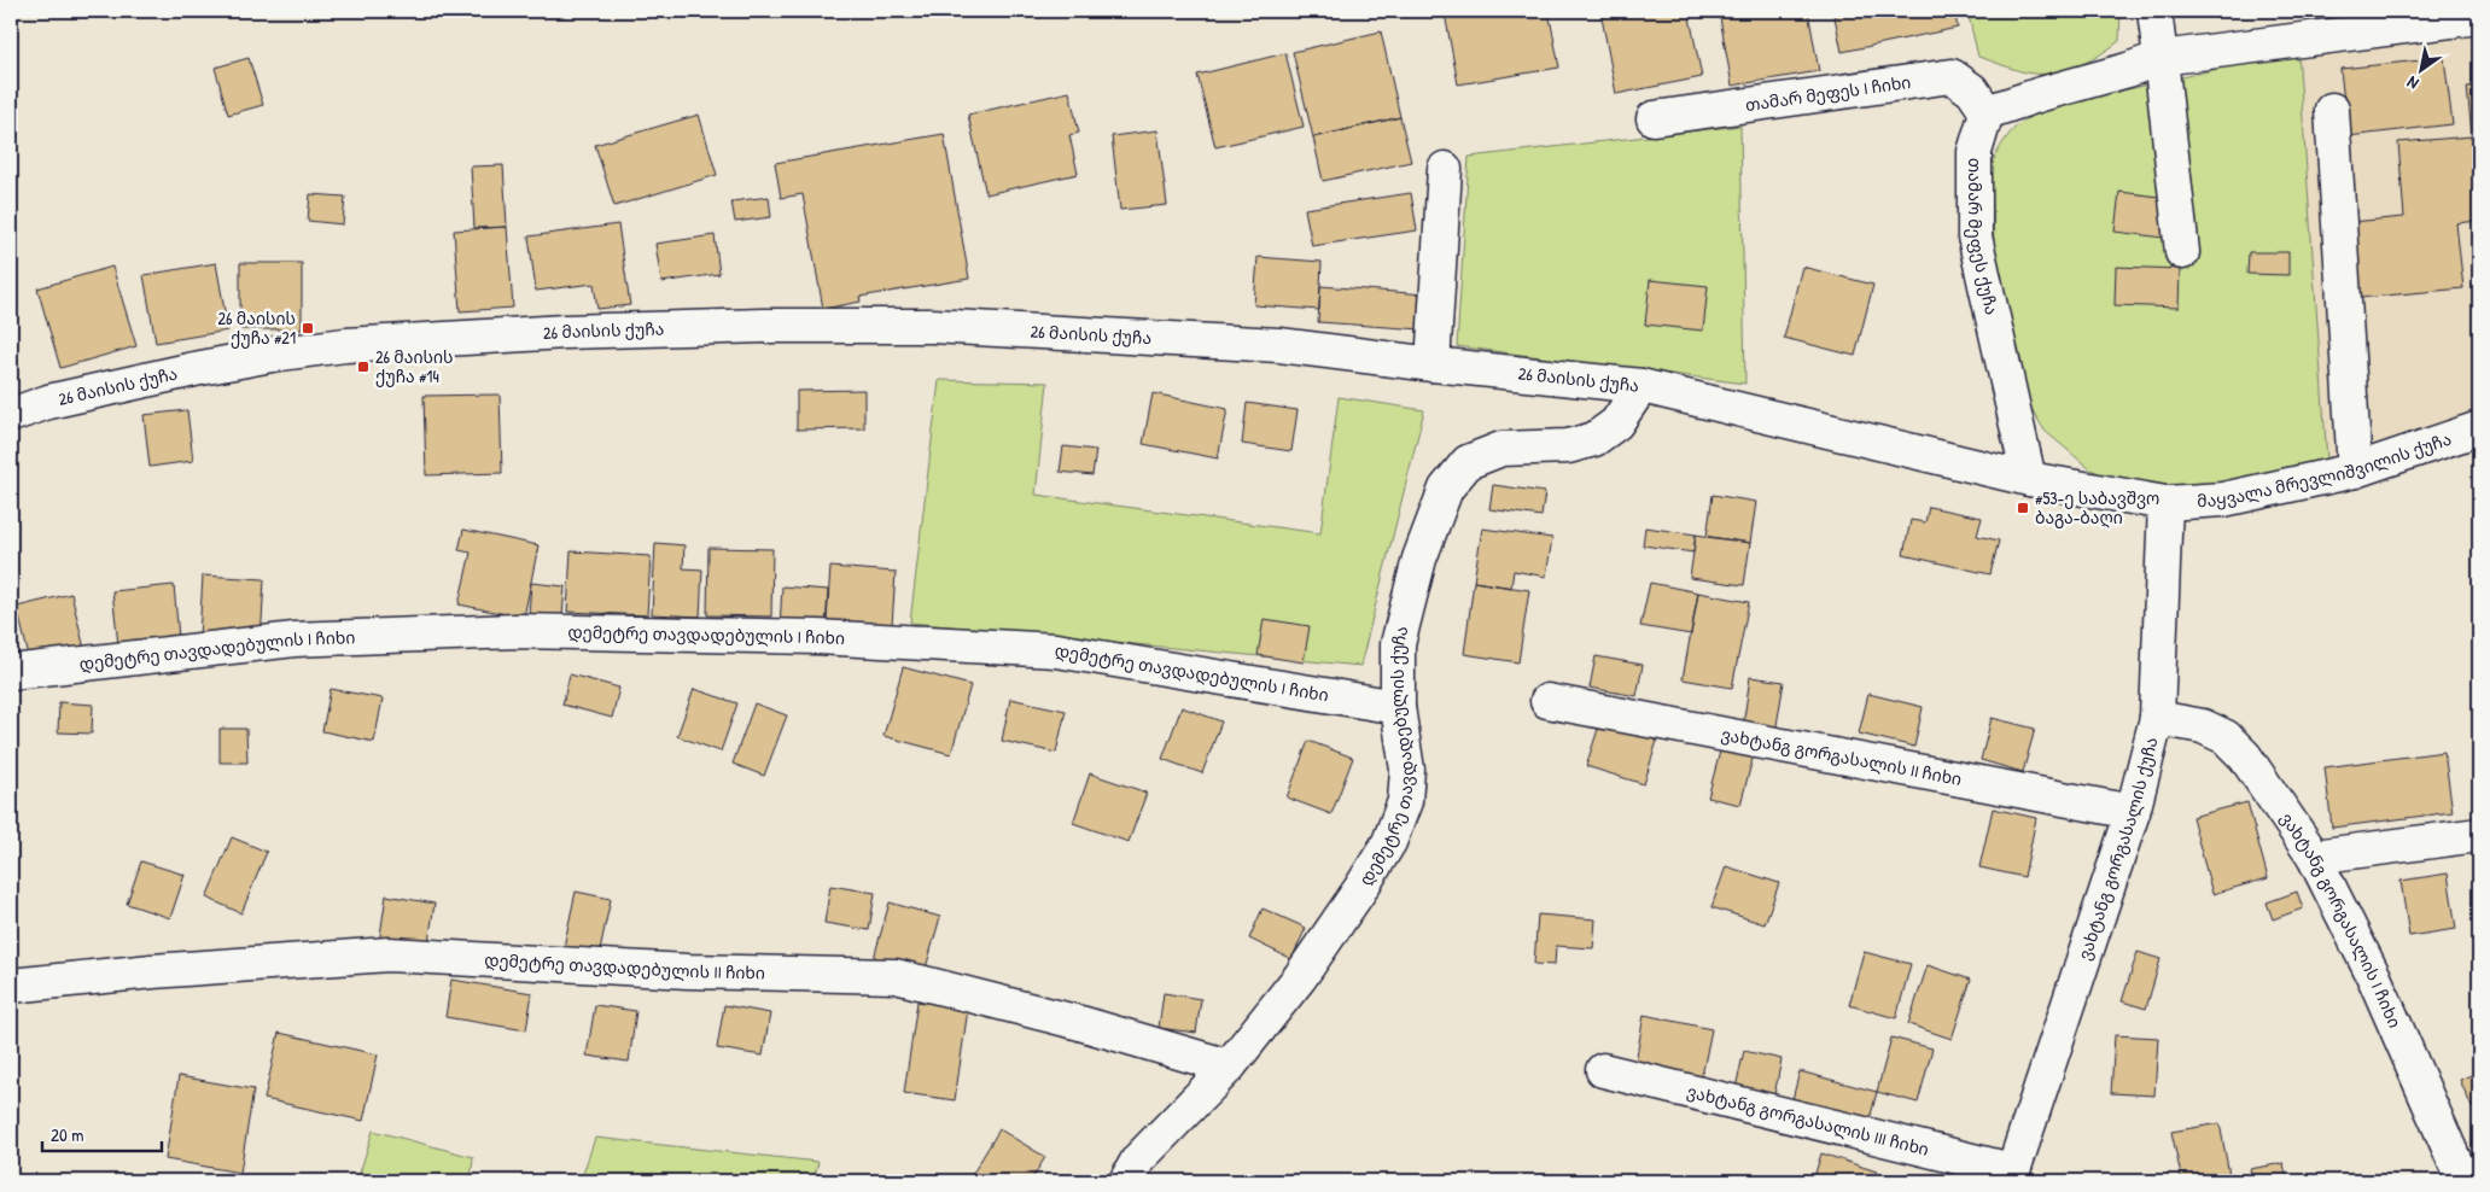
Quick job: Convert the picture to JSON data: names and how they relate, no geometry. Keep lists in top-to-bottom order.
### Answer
{
  "streets": {
    "street": [
      "თამარ მეფეს I ჩიხი",
      "თამარ მეფეს ქუჩა",
      "26 მაისის ქუჩა",
      "მაყვალა მრევლიშვილის ქუჩა",
      "დემეტრე თავდადებულის I ჩიხი",
      "დემეტრე თავდადებულის ქუჩა",
      "ვახტანგ გორგასალის II ჩიხი",
      "ვახტანგ გორგასალის ქუჩა",
      "ვახტანგ გორგასალის I ჩიხი",
      "დემეტრე თავდადებულის II ჩიხი",
      "ვახტანგ გორგასალის III ჩიხი"
    ]
  },
  "crossings": [
    ["თამარ მეფეს I ჩიხი", "თამარ მეფეს ქუჩა"],
    ["თამარ მეფეს ქუჩა", "26 მაისის ქუჩა"],
    ["26 მაისის ქუჩა", "მაყვალა მრევლიშვილის ქუჩა"],
    ["26 მაისის ქუჩა", "დემეტრე თავდადებულის ქუჩა"],
    ["26 მაისის ქუჩა", "ვახტანგ გორგასალის ქუჩა"],
    ["მაყვალა მრევლიშვილის ქუჩა", "ვახტანგ გორგასალის ქუჩა"],
    ["დემეტრე თავდადებულის I ჩიხი", "დემეტრე თავდადებულის ქუჩა"],
    ["დემეტრე თავდადებულის ქუჩა", "დემეტრე თავდადებულის II ჩიხი"],
    ["ვახტანგ გორგასალის II ჩიხი", "ვახტანგ გორგასალის ქუჩა"],
    ["ვახტანგ გორგასალის ქუჩა", "ვახტანგ გორგასალის I ჩიხი"],
    ["ვახტანგ გორგასალის ქუჩა", "ვახტანგ გორგასალის III ჩიხი"]
  ],
  "places": {
    "transit": ["26 მაისის ქუჩა #21", "26 მაისის ქუჩა #14", "#53-ე საბავშვო ბაგა-ბაღი"]
  },
  "scale_bar": "20 m",
  "north": "bottom left"
}
